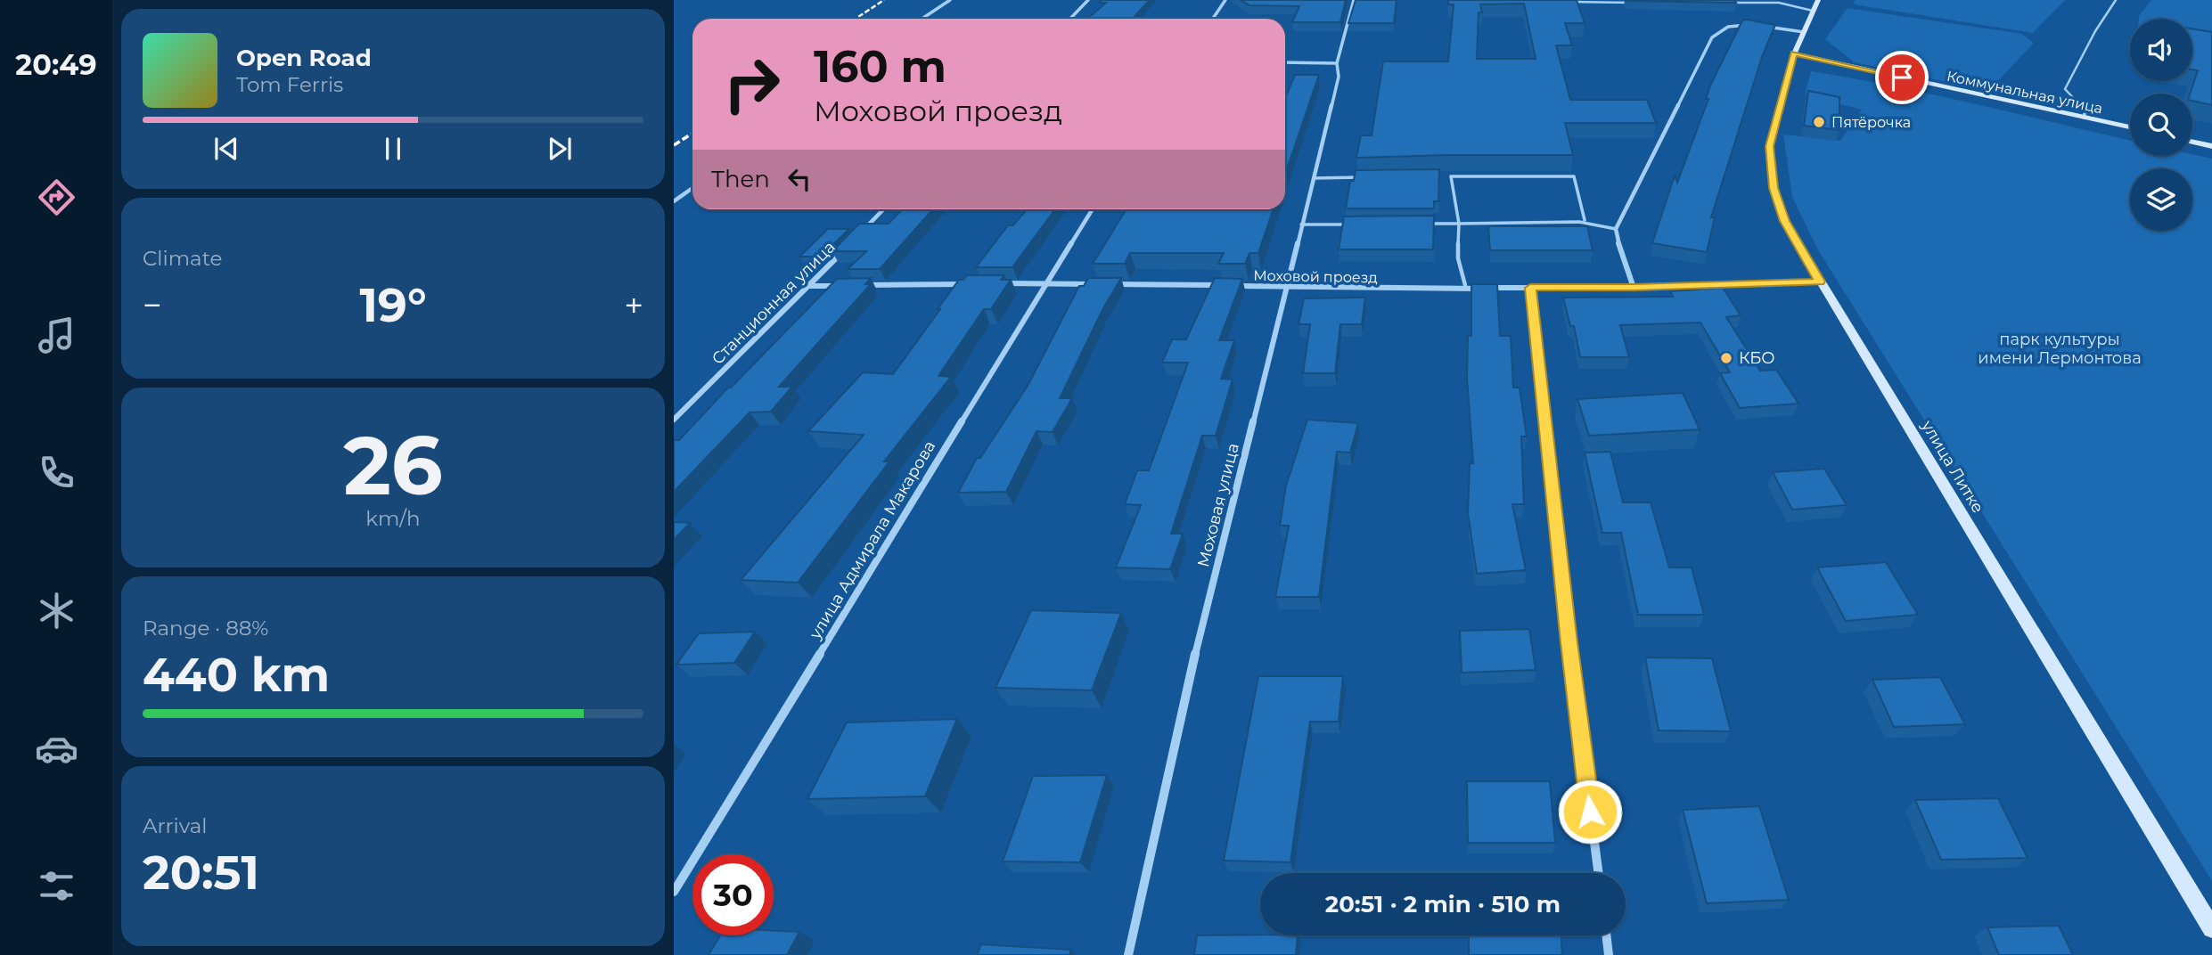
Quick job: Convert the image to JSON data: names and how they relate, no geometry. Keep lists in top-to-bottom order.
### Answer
{
  "streets": {
    "main road": ["Коммунальная улица", "улица Литке"],
    "street": [
      "Моховой проезд",
      "Станционная улица",
      "Моховая улица",
      "улица Адмирала Макарова"
    ]
  },
  "crossings": [
    ["Коммунальная улица", "улица Литке"],
    ["Моховой проезд", "улица Литке"],
    ["Моховой проезд", "Моховая улица"]
  ],
  "parks": ["парк культуры имени Лермонтова"],
  "places": ["Пятёрочка", "КБО"],
  "page": {
    "tabs": "20:49",
    "turn": ["160 m", "Моховой проезд"],
    "song": ["Open Road", "Tom Ferris"],
    "then": "Then",
    "tile": [
      "Climate",
      ["26", "km/h"],
      ["Range · 88%", "440 km"],
      ["Arrival", "20:51"]
    ],
    "heat": ["−", "19°", "+"],
    "limit": "30",
    "trip": "20:51 · 2 min · 510 m"
  }
}
